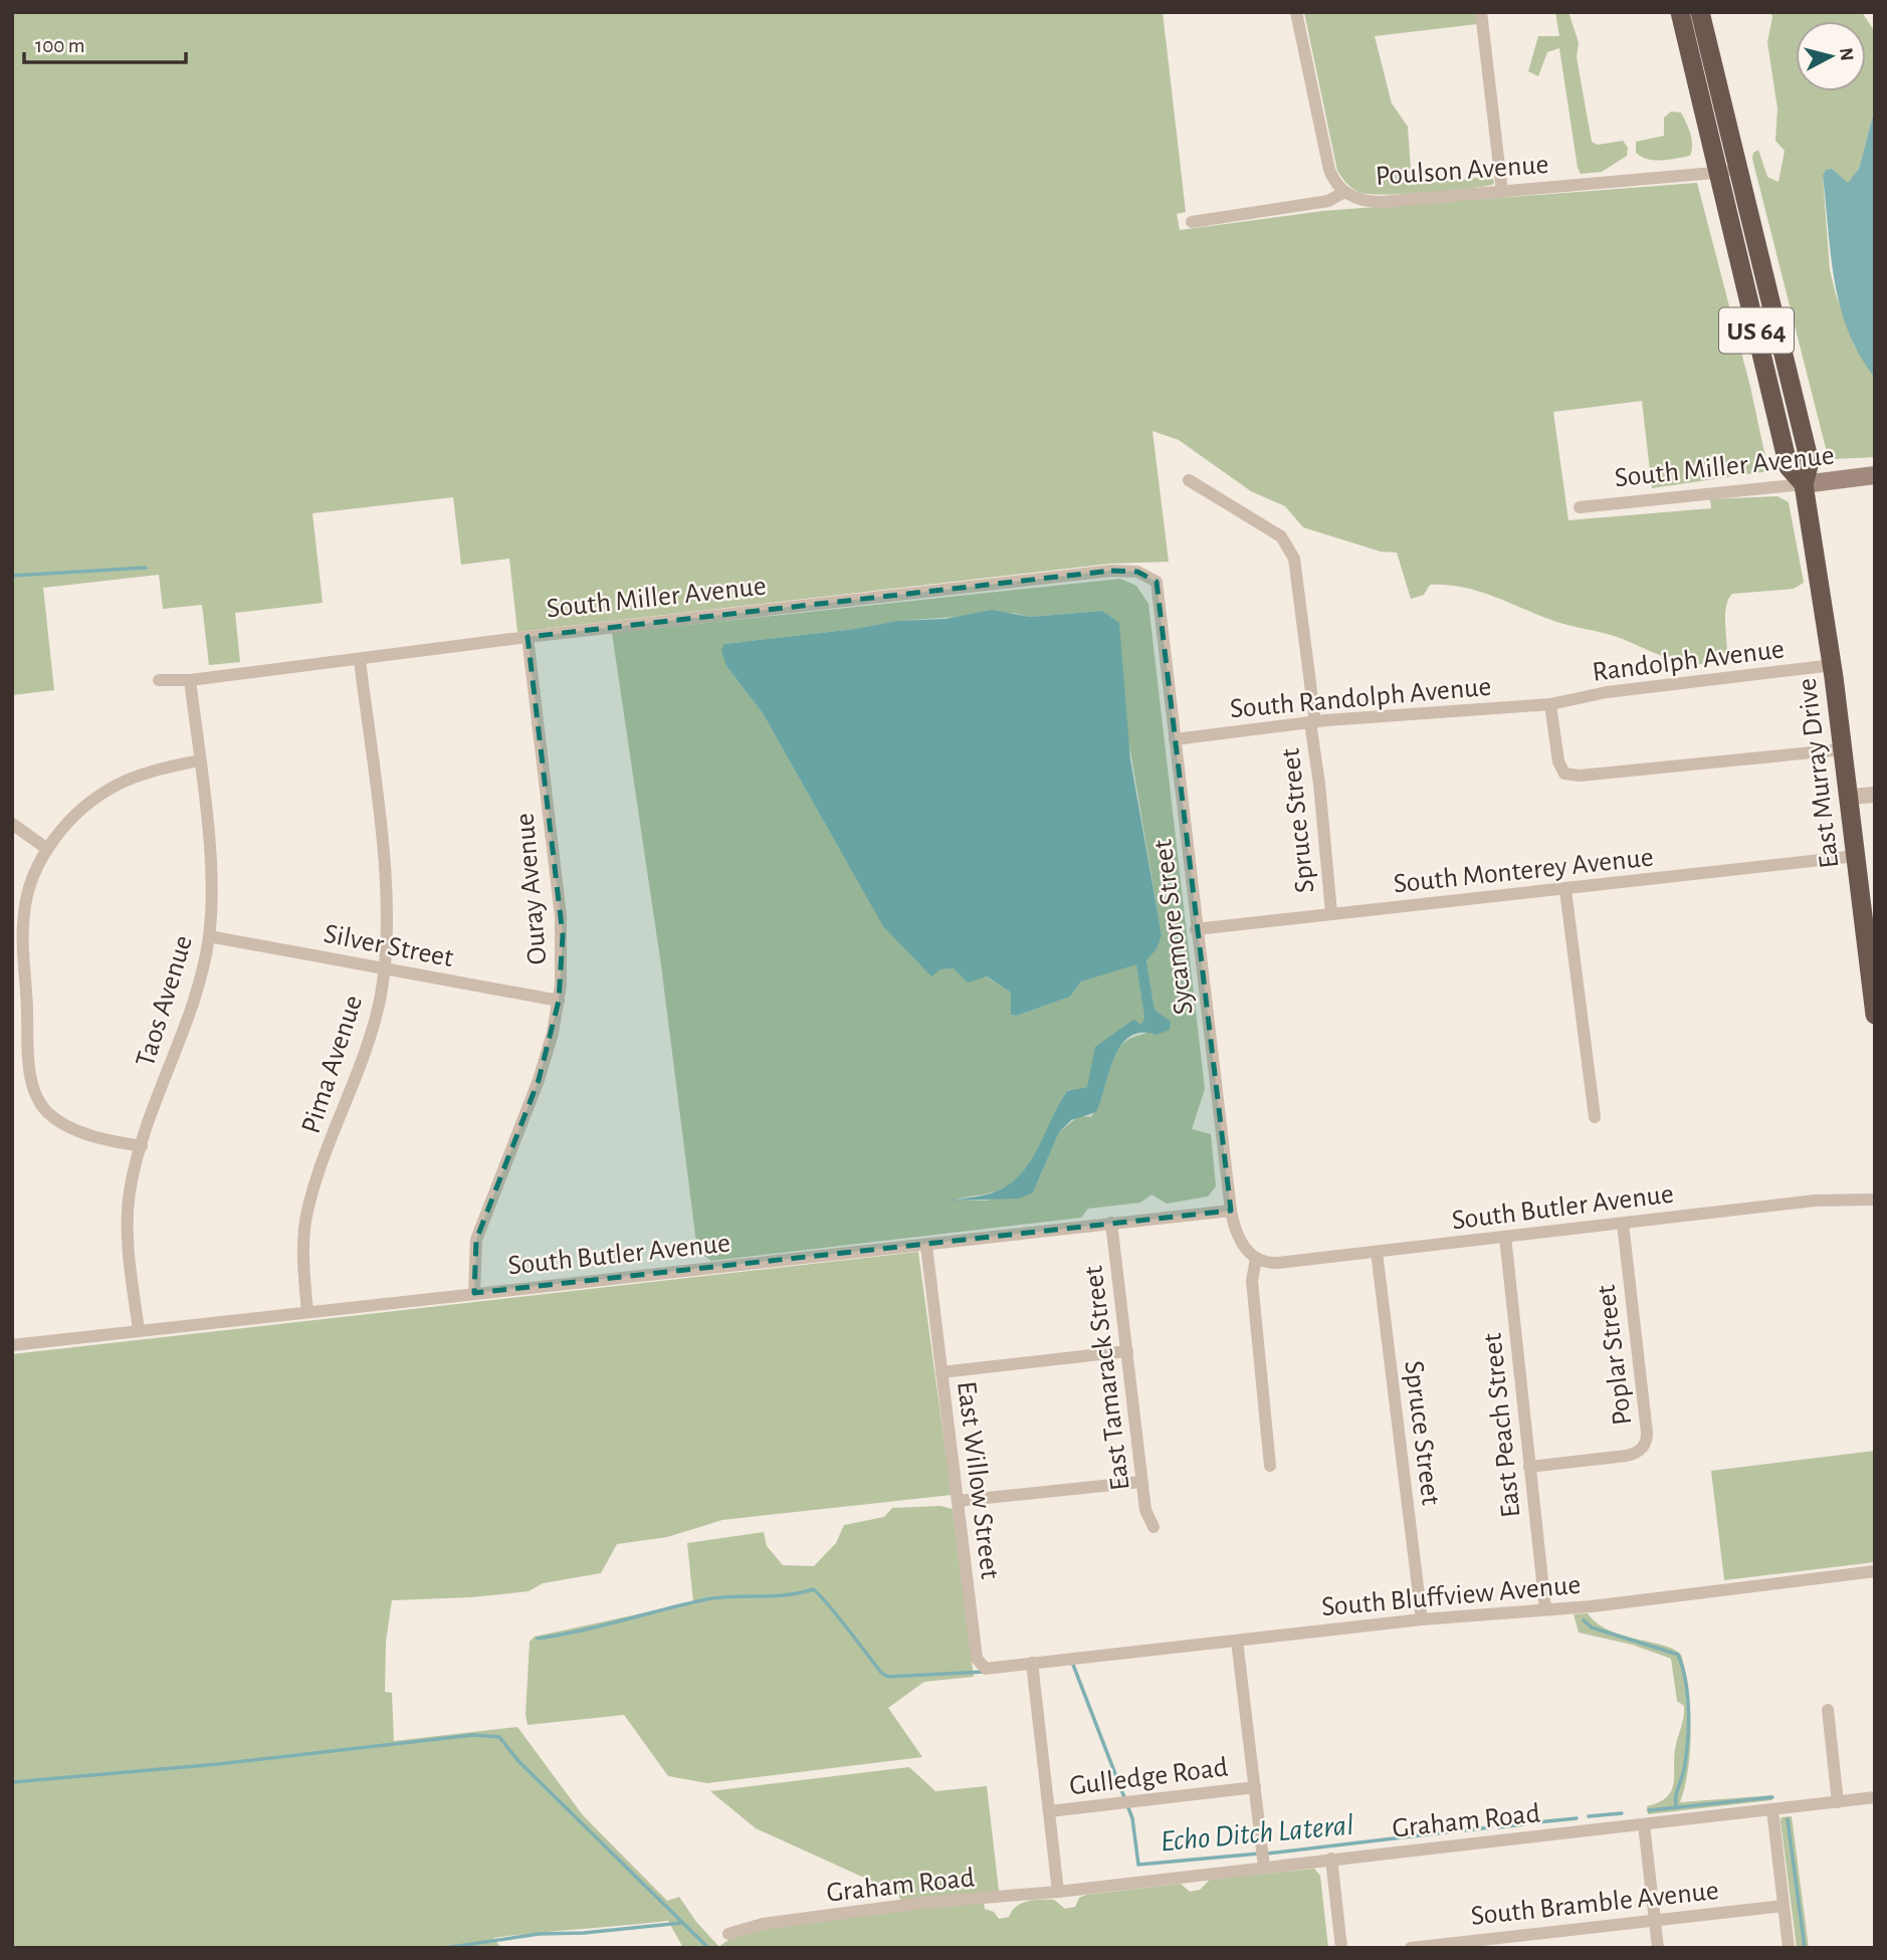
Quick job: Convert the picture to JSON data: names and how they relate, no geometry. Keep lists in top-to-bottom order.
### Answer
{
  "streets": {
    "highway": ["US 64", "East Murray Drive"],
    "main road": ["South Miller Avenue"],
    "street": [
      "Poulson Avenue",
      "Randolph Avenue",
      "South Randolph Avenue",
      "Spruce Street",
      "South Monterey Avenue",
      "Ouray Avenue",
      "Sycamore Street",
      "Silver Street",
      "Taos Avenue",
      "Pima Avenue",
      "South Butler Avenue",
      "Poplar Street",
      "East Tamarack Street",
      "East Peach Street",
      "East Willow Street",
      "South Bluffview Avenue",
      "Gulledge Road",
      "Graham Road",
      "South Bramble Avenue"
    ]
  },
  "crossings": [
    ["Poulson Avenue", "US 64"],
    ["Poulson Avenue", "East Murray Drive"],
    ["US 64", "East Murray Drive"],
    ["South Miller Avenue", "East Murray Drive"],
    ["South Miller Avenue", "Ouray Avenue"],
    ["South Miller Avenue", "Sycamore Street"],
    ["South Miller Avenue", "Taos Avenue"],
    ["South Miller Avenue", "Pima Avenue"],
    ["Randolph Avenue", "South Randolph Avenue"],
    ["Randolph Avenue", "East Murray Drive"],
    ["South Randolph Avenue", "Spruce Street"],
    ["South Randolph Avenue", "Sycamore Street"],
    ["East Murray Drive", "South Monterey Avenue"],
    ["Spruce Street", "South Monterey Avenue"],
    ["Spruce Street", "South Butler Avenue"],
    ["Spruce Street", "South Bluffview Avenue"],
    ["South Monterey Avenue", "Sycamore Street"],
    ["Ouray Avenue", "Silver Street"],
    ["Ouray Avenue", "South Butler Avenue"],
    ["Sycamore Street", "South Butler Avenue"],
    ["Silver Street", "Taos Avenue"],
    ["Silver Street", "Pima Avenue"],
    ["Taos Avenue", "South Butler Avenue"],
    ["Pima Avenue", "South Butler Avenue"],
    ["South Butler Avenue", "Poplar Street"],
    ["South Butler Avenue", "East Tamarack Street"],
    ["South Butler Avenue", "East Peach Street"],
    ["South Butler Avenue", "East Willow Street"],
    ["Poplar Street", "East Peach Street"],
    ["East Peach Street", "South Bluffview Avenue"],
    ["East Willow Street", "South Bluffview Avenue"]
  ],
  "water": ["Echo Ditch Lateral"],
  "scale_bar": "100 m",
  "north": "right"
}
